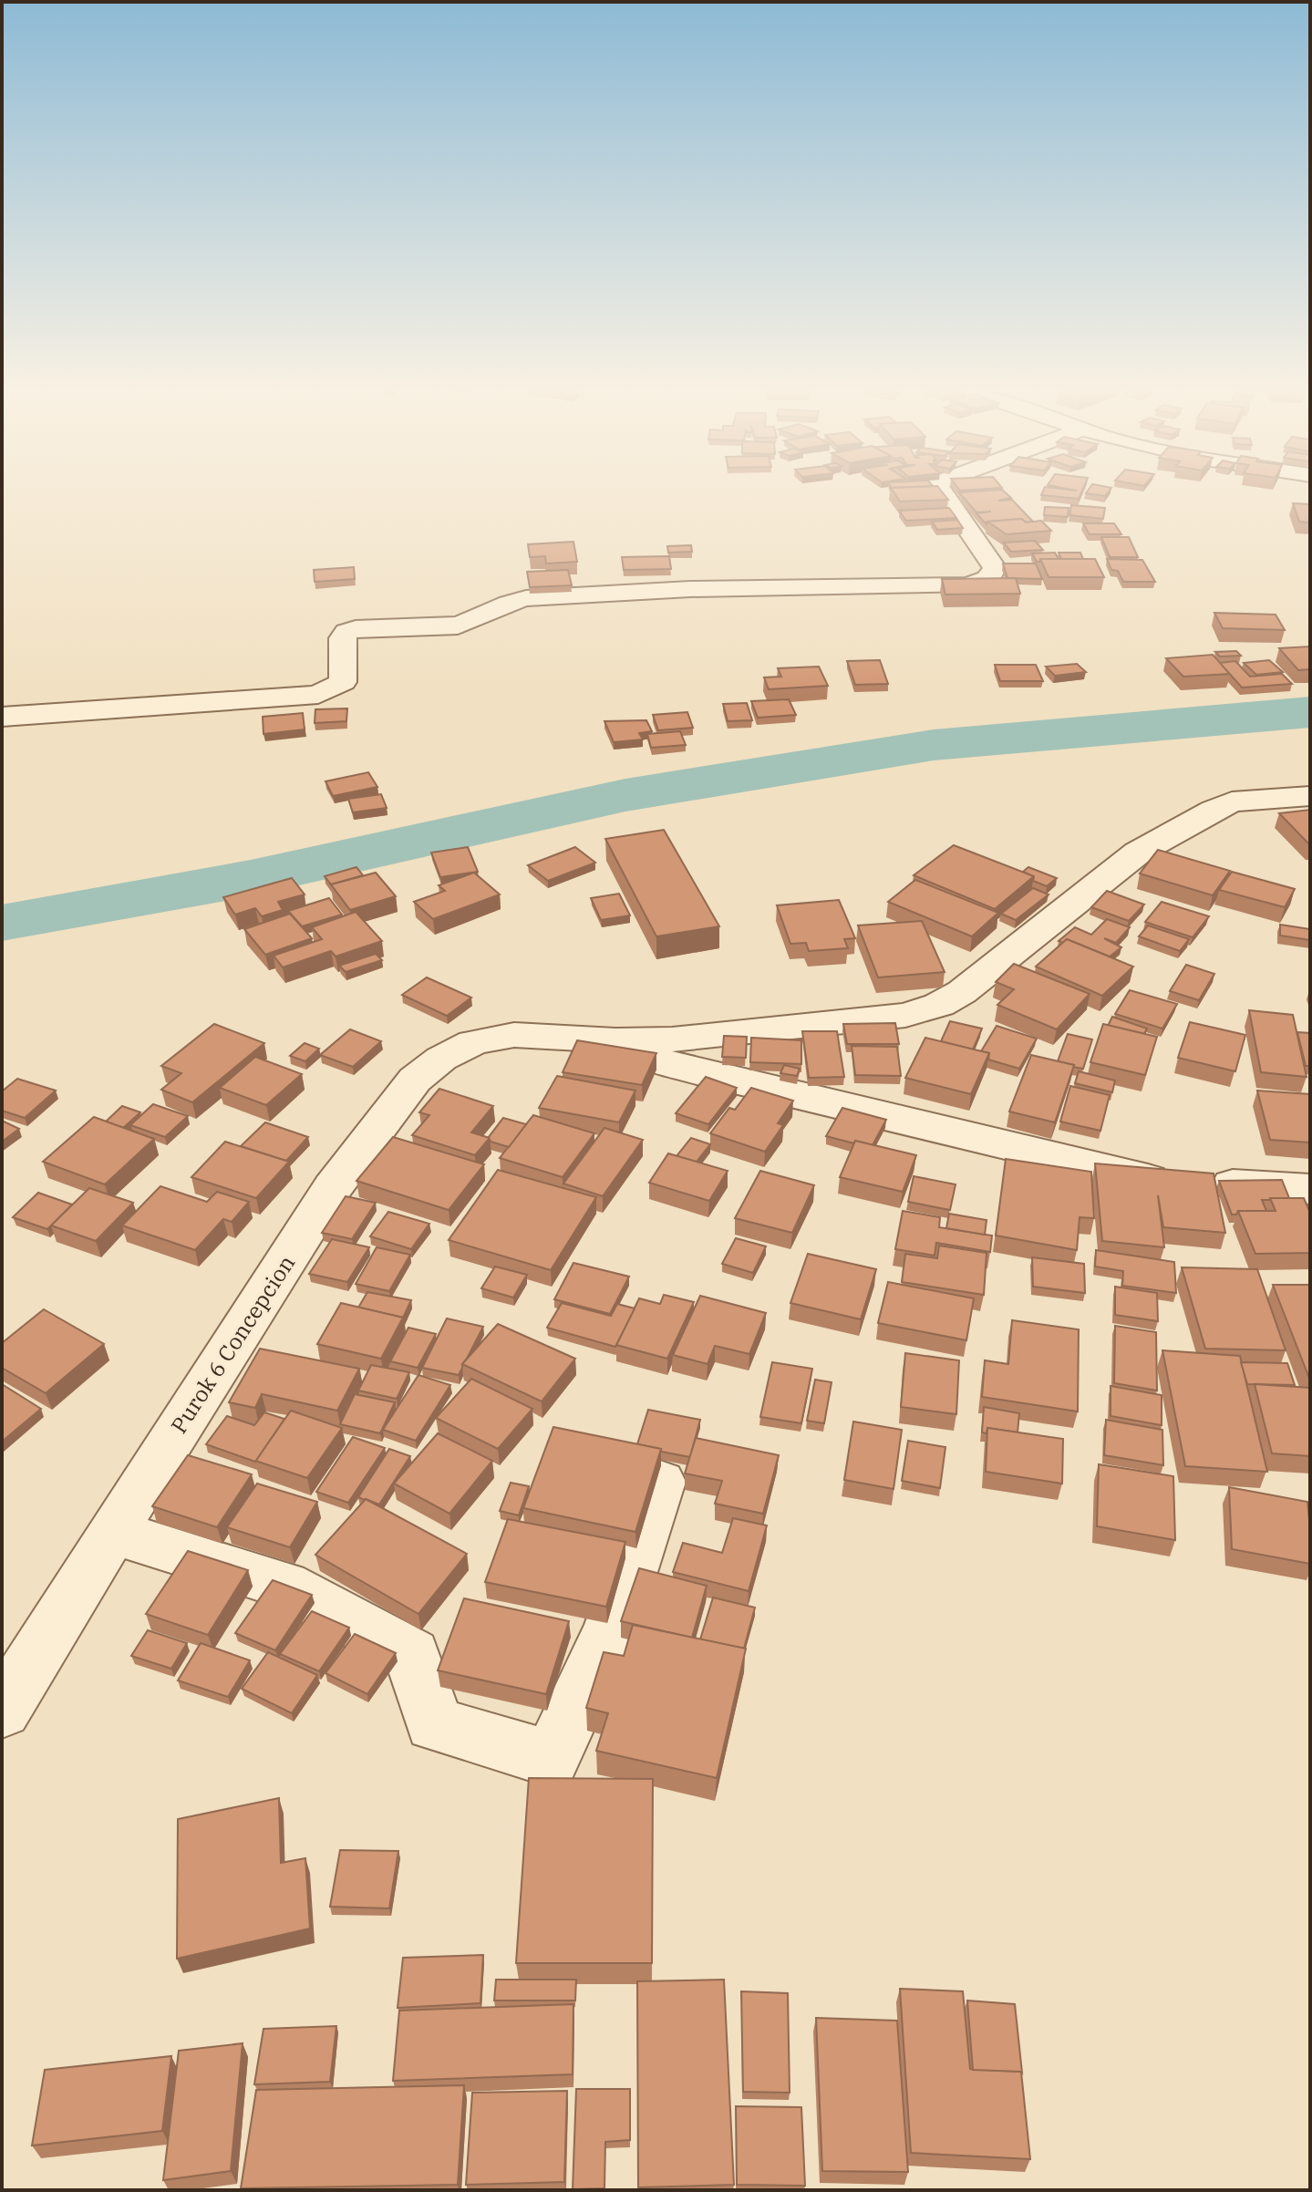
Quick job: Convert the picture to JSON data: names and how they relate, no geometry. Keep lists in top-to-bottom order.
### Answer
{
  "streets": {
    "street": ["Purok 6 Concepcion"]
  }
}
